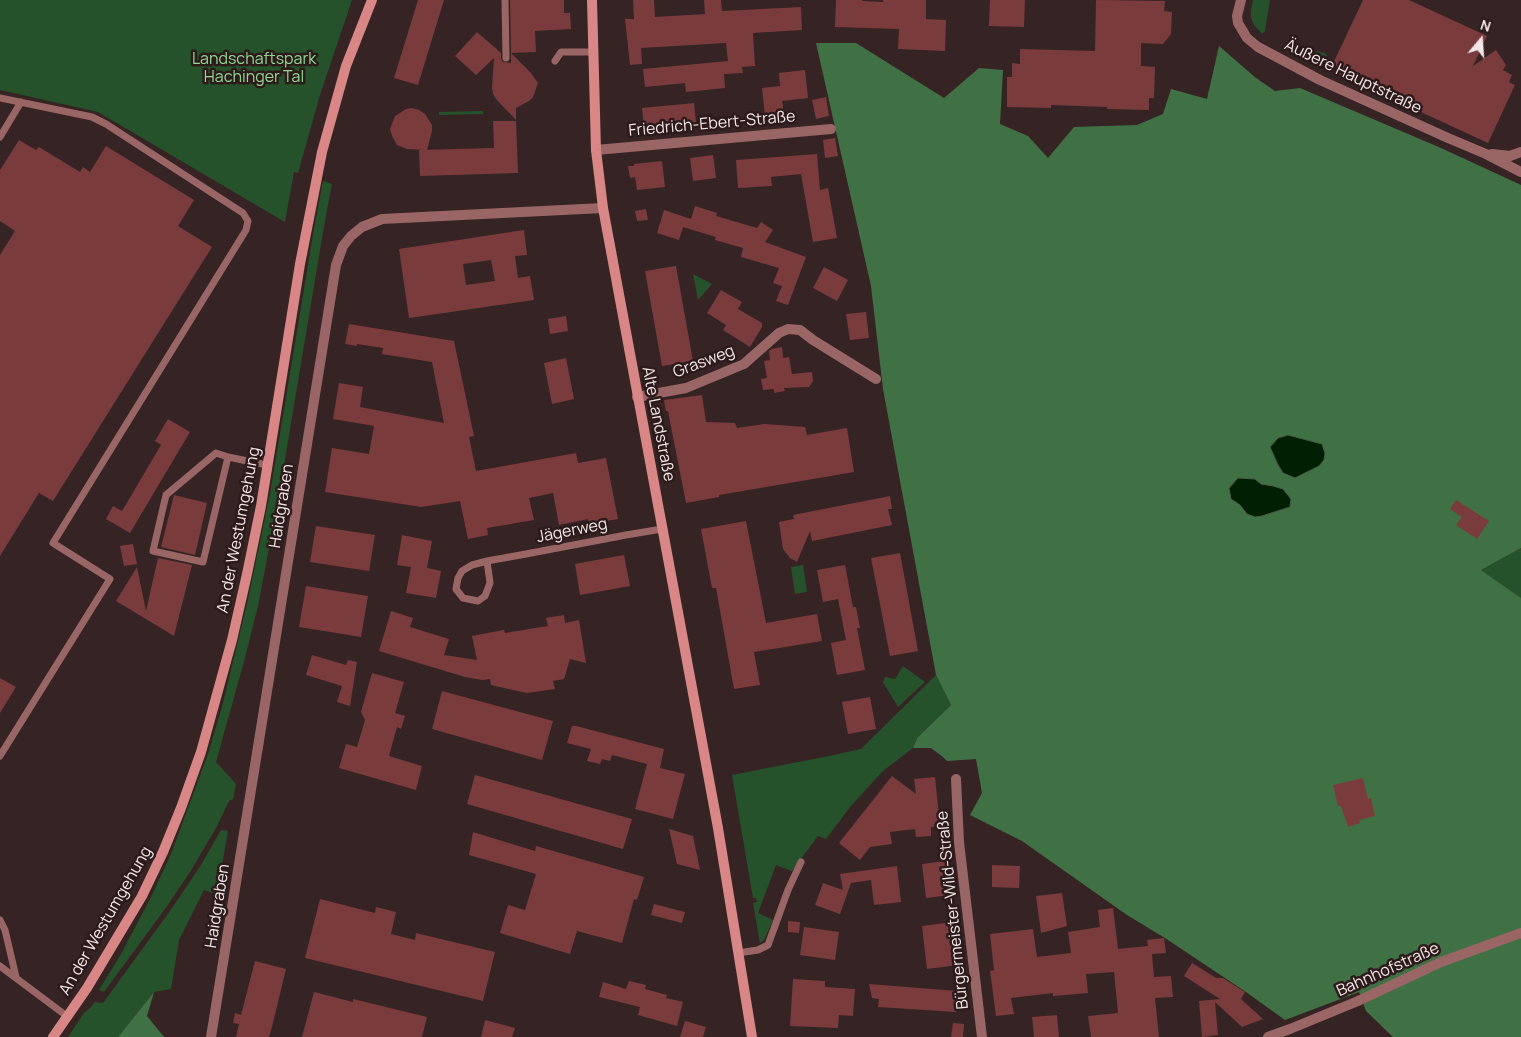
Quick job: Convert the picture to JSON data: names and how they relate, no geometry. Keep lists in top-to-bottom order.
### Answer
{
  "streets": {
    "main road": ["Alte Landstraße", "An der Westumgehung"],
    "street": [
      "Äußere Hauptstraße",
      "Friedrich-Ebert-Straße",
      "Grasweg",
      "Haidgraben",
      "Bürgermeister-Wild-Straße",
      "Bahnhofstraße"
    ],
    "lane": ["Jägerweg"]
  },
  "crossings": [
    ["Friedrich-Ebert-Straße", "Alte Landstraße"],
    ["Grasweg", "Alte Landstraße"],
    ["Alte Landstraße", "Haidgraben"],
    ["Alte Landstraße", "Jägerweg"]
  ],
  "parks": ["Landschaftspark Hachinger Tal"],
  "north": "top"
}
